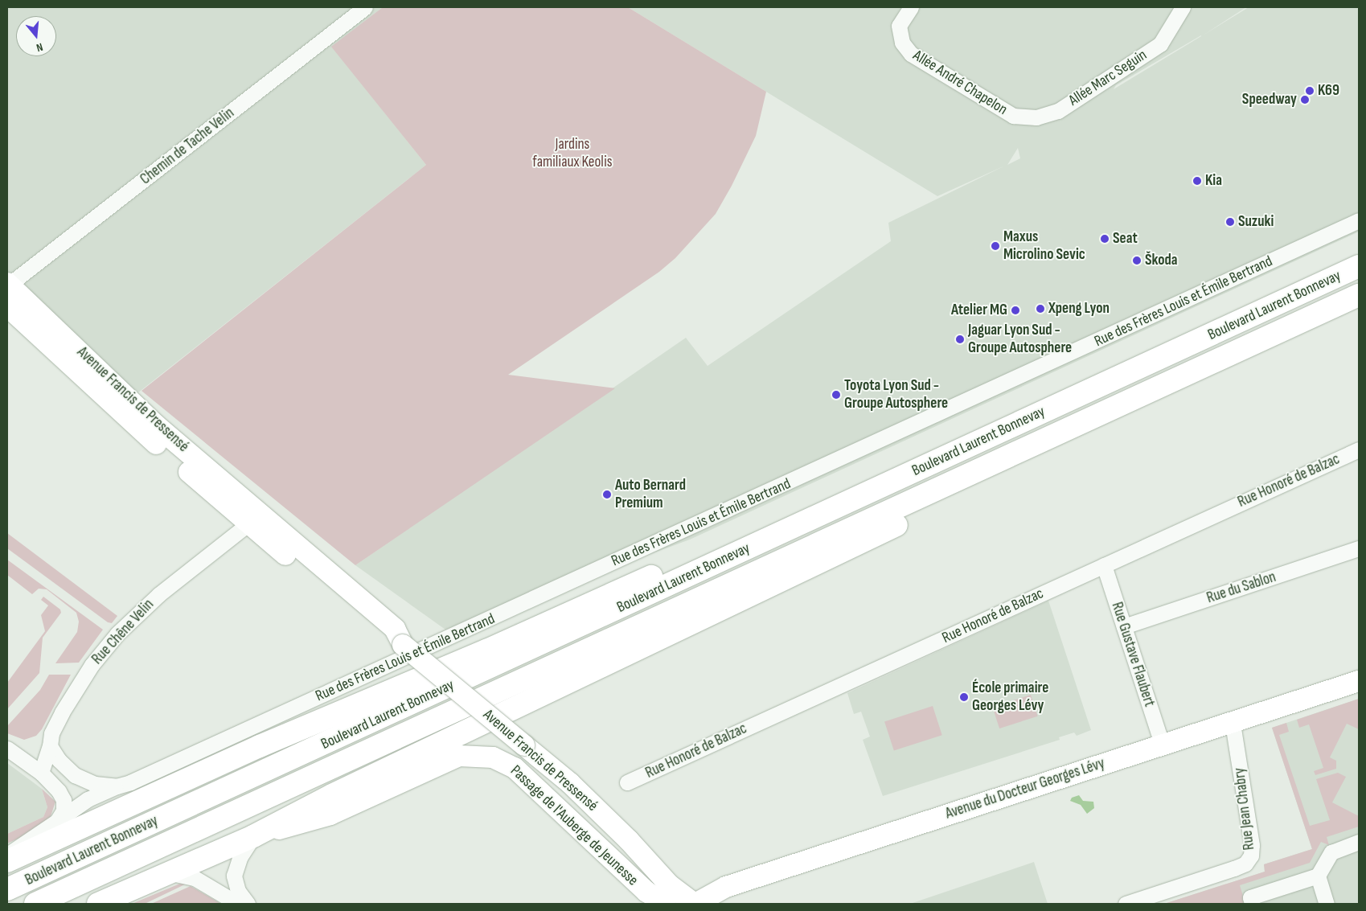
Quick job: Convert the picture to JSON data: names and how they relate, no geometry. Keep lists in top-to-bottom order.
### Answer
{
  "streets": {
    "highway": ["Boulevard Laurent Bonnevay"],
    "street": [
      "Allée Marc Seguin",
      "Allée André Chapelon",
      "Chemin de Tache Velin",
      "Rue des Frères Louis et Émile Bertrand",
      "Avenue Francis de Pressensé",
      "Rue Honoré de Balzac",
      "Rue du Sablon",
      "Rue Chêne Velin",
      "Rue Gustave Flaubert",
      "Avenue du Docteur Georges Lévy",
      "Rue Jean Chabry",
      "Passage de l'Auberge de Jeunesse"
    ]
  },
  "crossings": [
    ["Allée Marc Seguin", "Allée André Chapelon"],
    ["Chemin de Tache Velin", "Avenue Francis de Pressensé"],
    ["Rue des Frères Louis et Émile Bertrand", "Rue Chêne Velin"],
    ["Avenue Francis de Pressensé", "Rue Chêne Velin"],
    ["Avenue Francis de Pressensé", "Avenue du Docteur Georges Lévy"],
    ["Avenue Francis de Pressensé", "Passage de l'Auberge de Jeunesse"],
    ["Rue Honoré de Balzac", "Rue Gustave Flaubert"],
    ["Rue du Sablon", "Rue Gustave Flaubert"],
    ["Rue Gustave Flaubert", "Avenue du Docteur Georges Lévy"],
    ["Avenue du Docteur Georges Lévy", "Rue Jean Chabry"]
  ],
  "parks": ["Jardins familiaux Keolis"],
  "places": [
    "K69",
    "Speedway",
    "Kia",
    "Suzuki",
    "Seat",
    "Maxus Microlino Sevic",
    "Škoda",
    "Xpeng Lyon",
    "Atelier MG",
    "Jaguar Lyon Sud - Groupe Autosphere",
    "Toyota Lyon Sud - Groupe Autosphere",
    "Auto Bernard Premium",
    "École primaire Georges Lévy"
  ],
  "north": "bottom"
}
